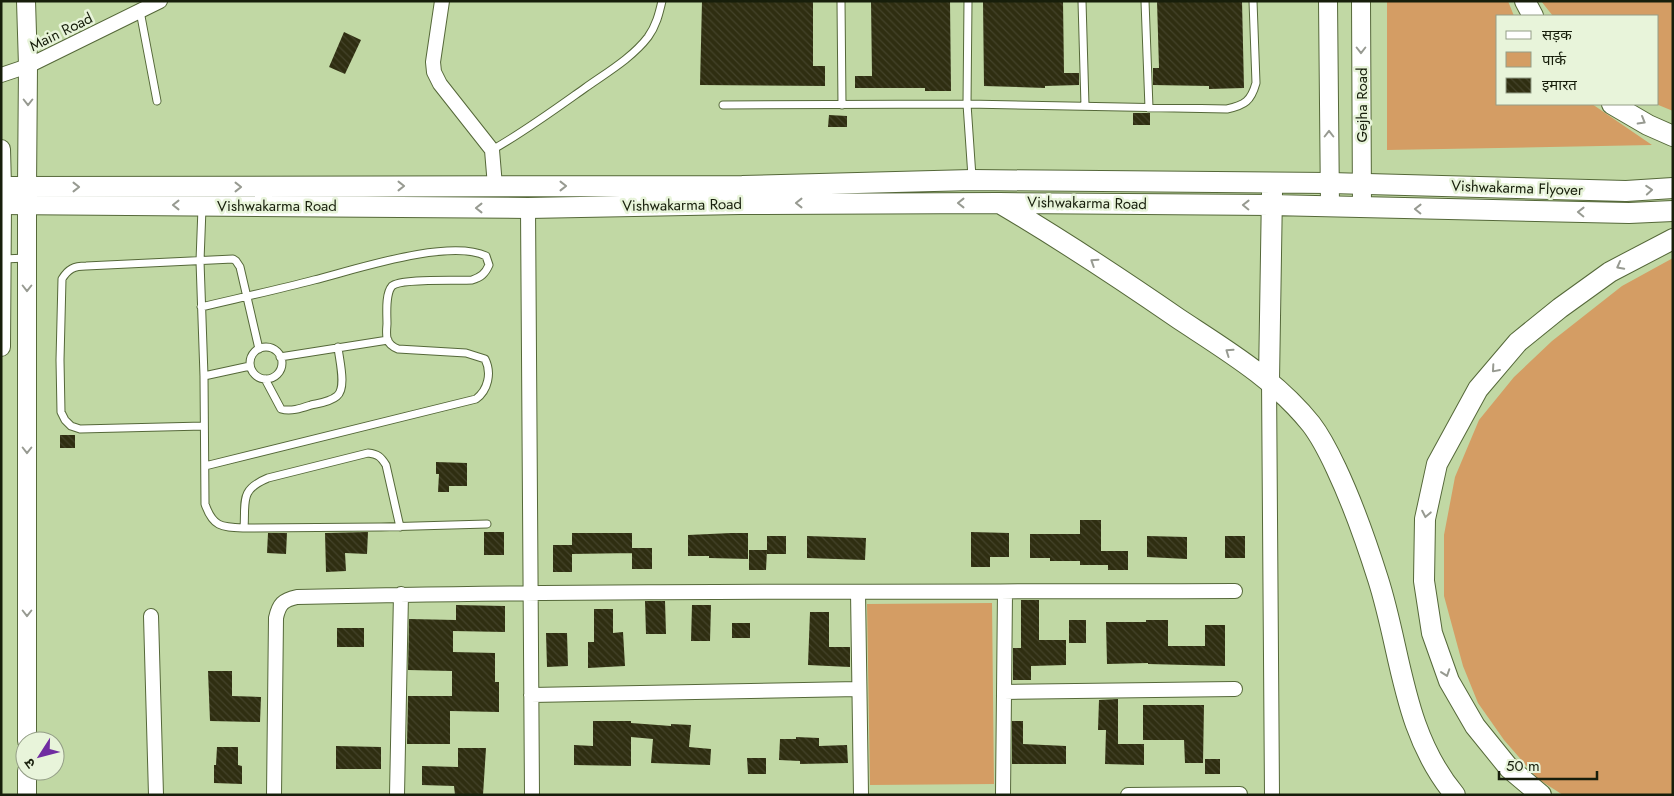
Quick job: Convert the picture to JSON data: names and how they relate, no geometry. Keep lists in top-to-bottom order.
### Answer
{
  "streets": {
    "main road": ["Vishwakarma Flyover", "Vishwakarma Road"],
    "street": ["Main Road", "Gejha Road"]
  },
  "crossings": [
    ["Gejha Road", "Vishwakarma Flyover"],
    ["Gejha Road", "Vishwakarma Road"],
    ["Vishwakarma Flyover", "Vishwakarma Road"]
  ],
  "legend": ["सड़क", "पार्क", "इमारत"],
  "scale_bar": "50 m",
  "north": "bottom left"
}
